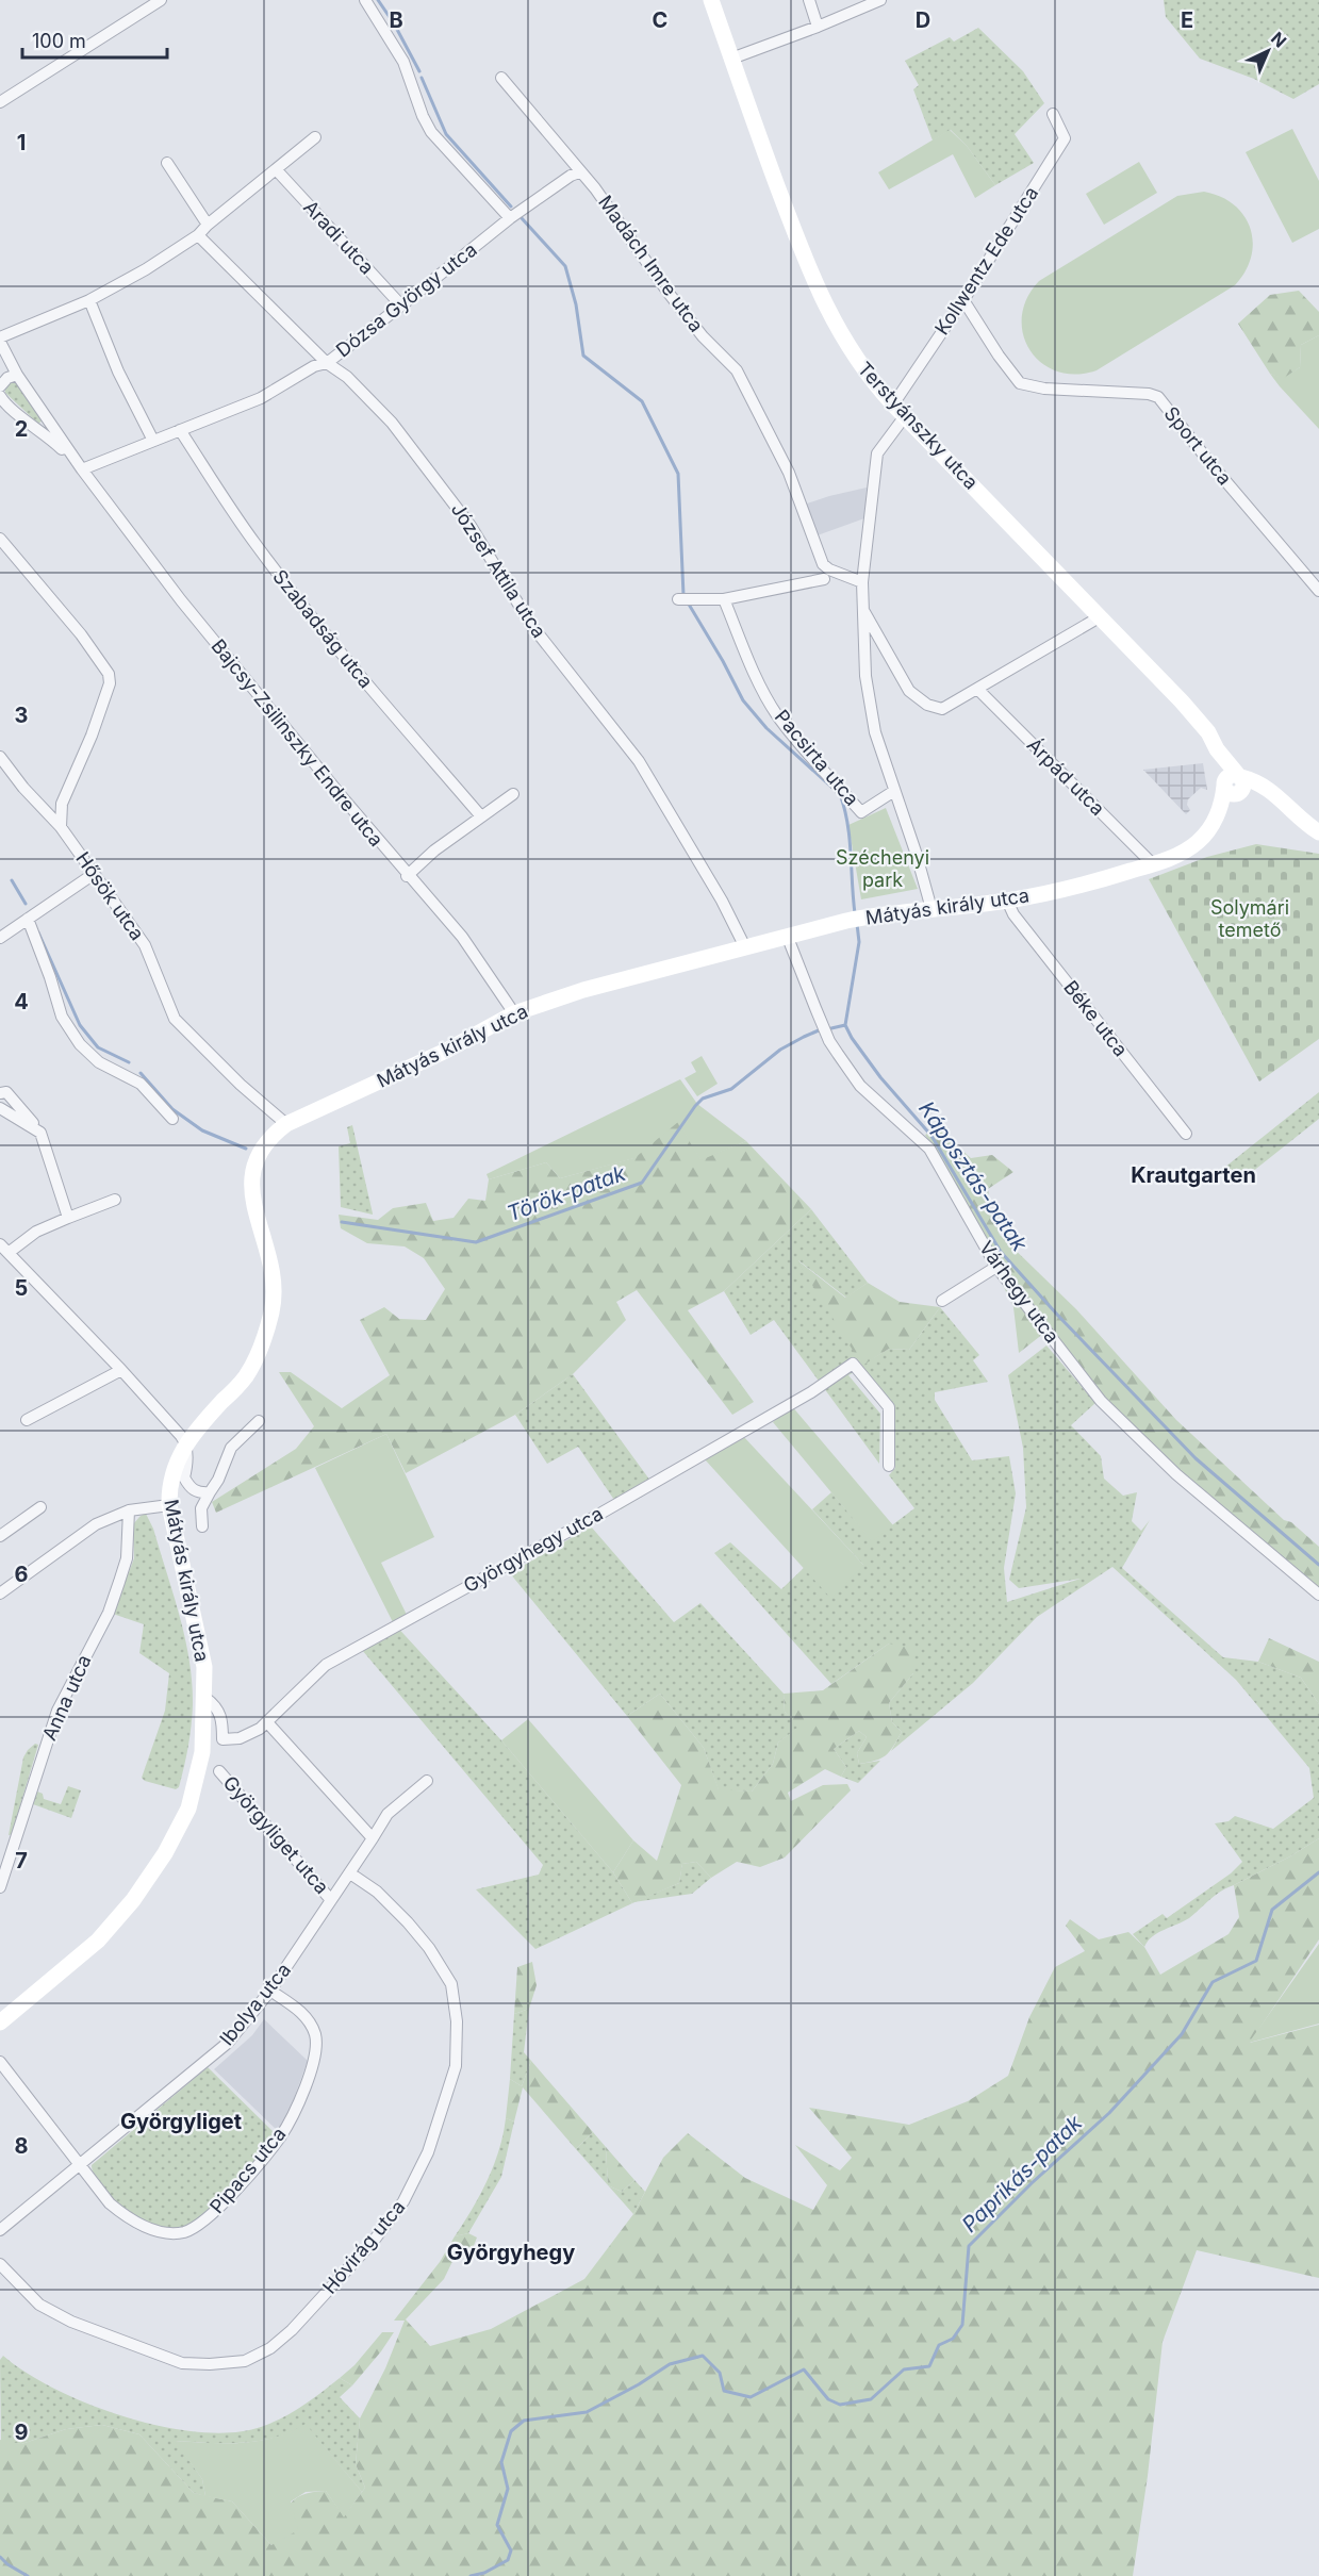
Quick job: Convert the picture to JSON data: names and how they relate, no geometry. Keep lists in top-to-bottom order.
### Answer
{
  "streets": {
    "main road": ["Terstyánszky utca", "Mátyás király utca"],
    "street": [
      "Aradi utca",
      "Kollwentz Ede utca",
      "Madách Imre utca",
      "Dózsa György utca",
      "Sport utca",
      "József Attila utca",
      "Szabadság utca",
      "Bajcsy-Zsilinszky Endre utca",
      "Pacsirta utca",
      "Árpád utca",
      "Hősök utca",
      "Béke utca",
      "Várhegy utca",
      "Györgyhegy utca",
      "Anna utca",
      "Györgyliget utca",
      "Ibolya utca",
      "Pipacs utca",
      "Hóvirág utca"
    ]
  },
  "crossings": [
    ["Aradi utca", "Dózsa György utca"],
    ["Kollwentz Ede utca", "Terstyánszky utca"],
    ["Kollwentz Ede utca", "Sport utca"],
    ["Madách Imre utca", "Dózsa György utca"],
    ["Dózsa György utca", "József Attila utca"],
    ["Dózsa György utca", "Szabadság utca"],
    ["Dózsa György utca", "Bajcsy-Zsilinszky Endre utca"],
    ["Terstyánszky utca", "Mátyás király utca"],
    ["József Attila utca", "Mátyás király utca"],
    ["Bajcsy-Zsilinszky Endre utca", "Mátyás király utca"],
    ["Árpád utca", "Mátyás király utca"],
    ["Hősök utca", "Mátyás király utca"],
    ["Mátyás király utca", "Béke utca"],
    ["Mátyás király utca", "Várhegy utca"],
    ["Mátyás király utca", "Györgyhegy utca"],
    ["Györgyliget utca", "Ibolya utca"],
    ["Györgyliget utca", "Hóvirág utca"],
    ["Ibolya utca", "Pipacs utca"],
    ["Ibolya utca", "Hóvirág utca"]
  ],
  "districts": ["Krautgarten", "Györgyliget", "Györgyhegy"],
  "water": ["Káposztás-patak", "Török-patak", "Paprikás-patak"],
  "parks": ["Széchenyi park", "Solymári temető"],
  "scale_bar": "100 m",
  "north": "top right",
  "grid": {
    "columns": [
      "B",
      "C",
      "D",
      "E"
    ],
    "rows": [
      "1",
      "2",
      "3",
      "4",
      "5",
      "6",
      "7",
      "8",
      "9"
    ]
  }
}
